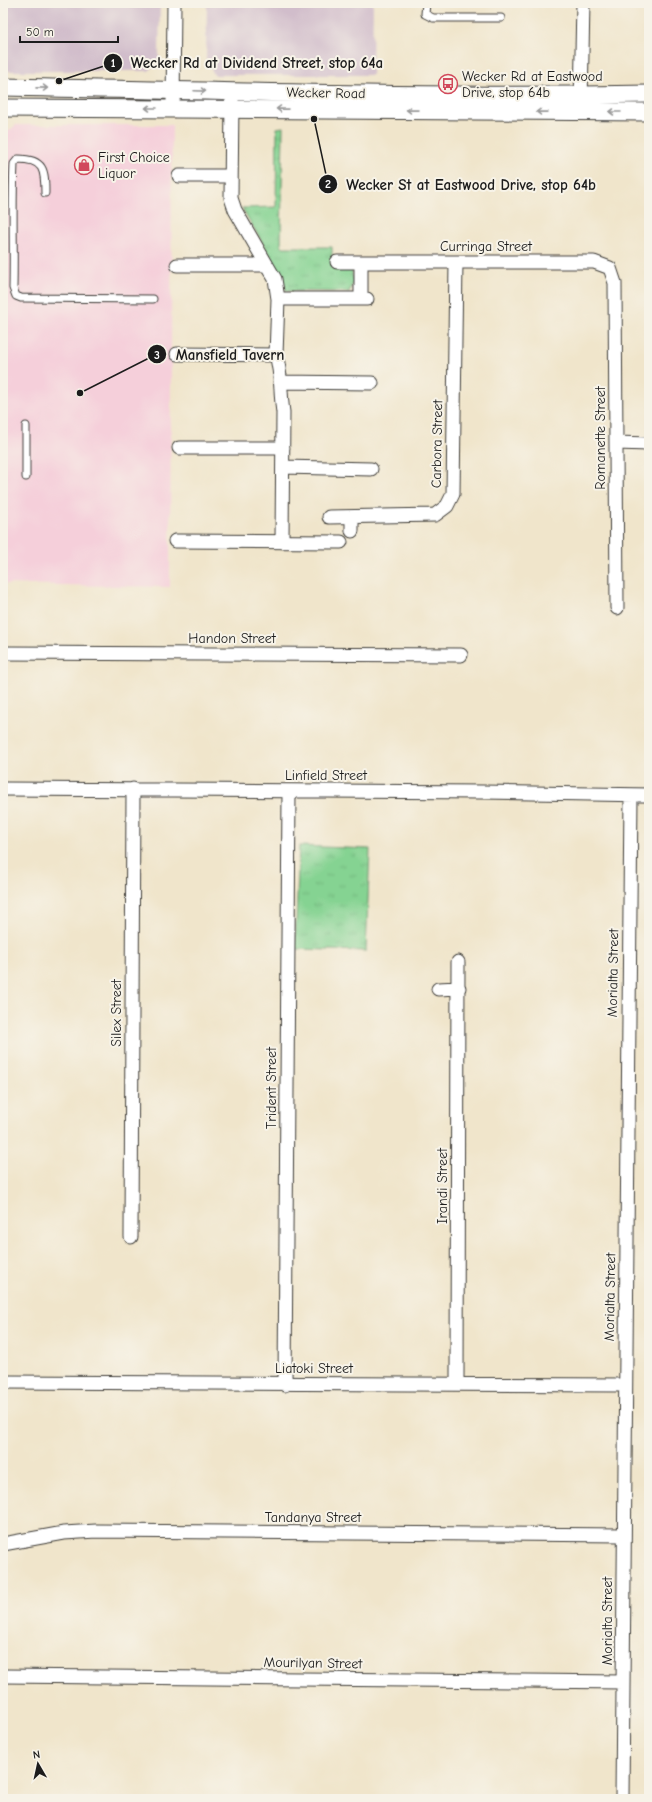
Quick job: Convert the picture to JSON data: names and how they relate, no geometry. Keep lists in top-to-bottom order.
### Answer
{
  "streets": {
    "street": [
      "Wecker Road",
      "Curringa Street",
      "Romanette Street",
      "Carbora Street",
      "Handon Street",
      "Linfield Street",
      "Morialta Street",
      "Silex Street",
      "Trident Street",
      "Irandi Street",
      "Liatoki Street",
      "Tandanya Street",
      "Mourilyan Street"
    ]
  },
  "crossings": [
    ["Curringa Street", "Romanette Street"],
    ["Curringa Street", "Carbora Street"],
    ["Linfield Street", "Morialta Street"],
    ["Linfield Street", "Silex Street"],
    ["Linfield Street", "Trident Street"],
    ["Morialta Street", "Liatoki Street"],
    ["Morialta Street", "Tandanya Street"],
    ["Morialta Street", "Mourilyan Street"],
    ["Trident Street", "Liatoki Street"],
    ["Irandi Street", "Liatoki Street"]
  ],
  "places": {
    "other": ["Wecker Rd at Dividend Street, stop 64a", "Wecker St at Eastwood Drive, stop 64b", "Mansfield Tavern"],
    "bus stop": ["Wecker Rd at Eastwood Drive, stop 64b"],
    "shop": ["First Choice Liquor"]
  },
  "scale_bar": "50 m",
  "north": "top"
}
